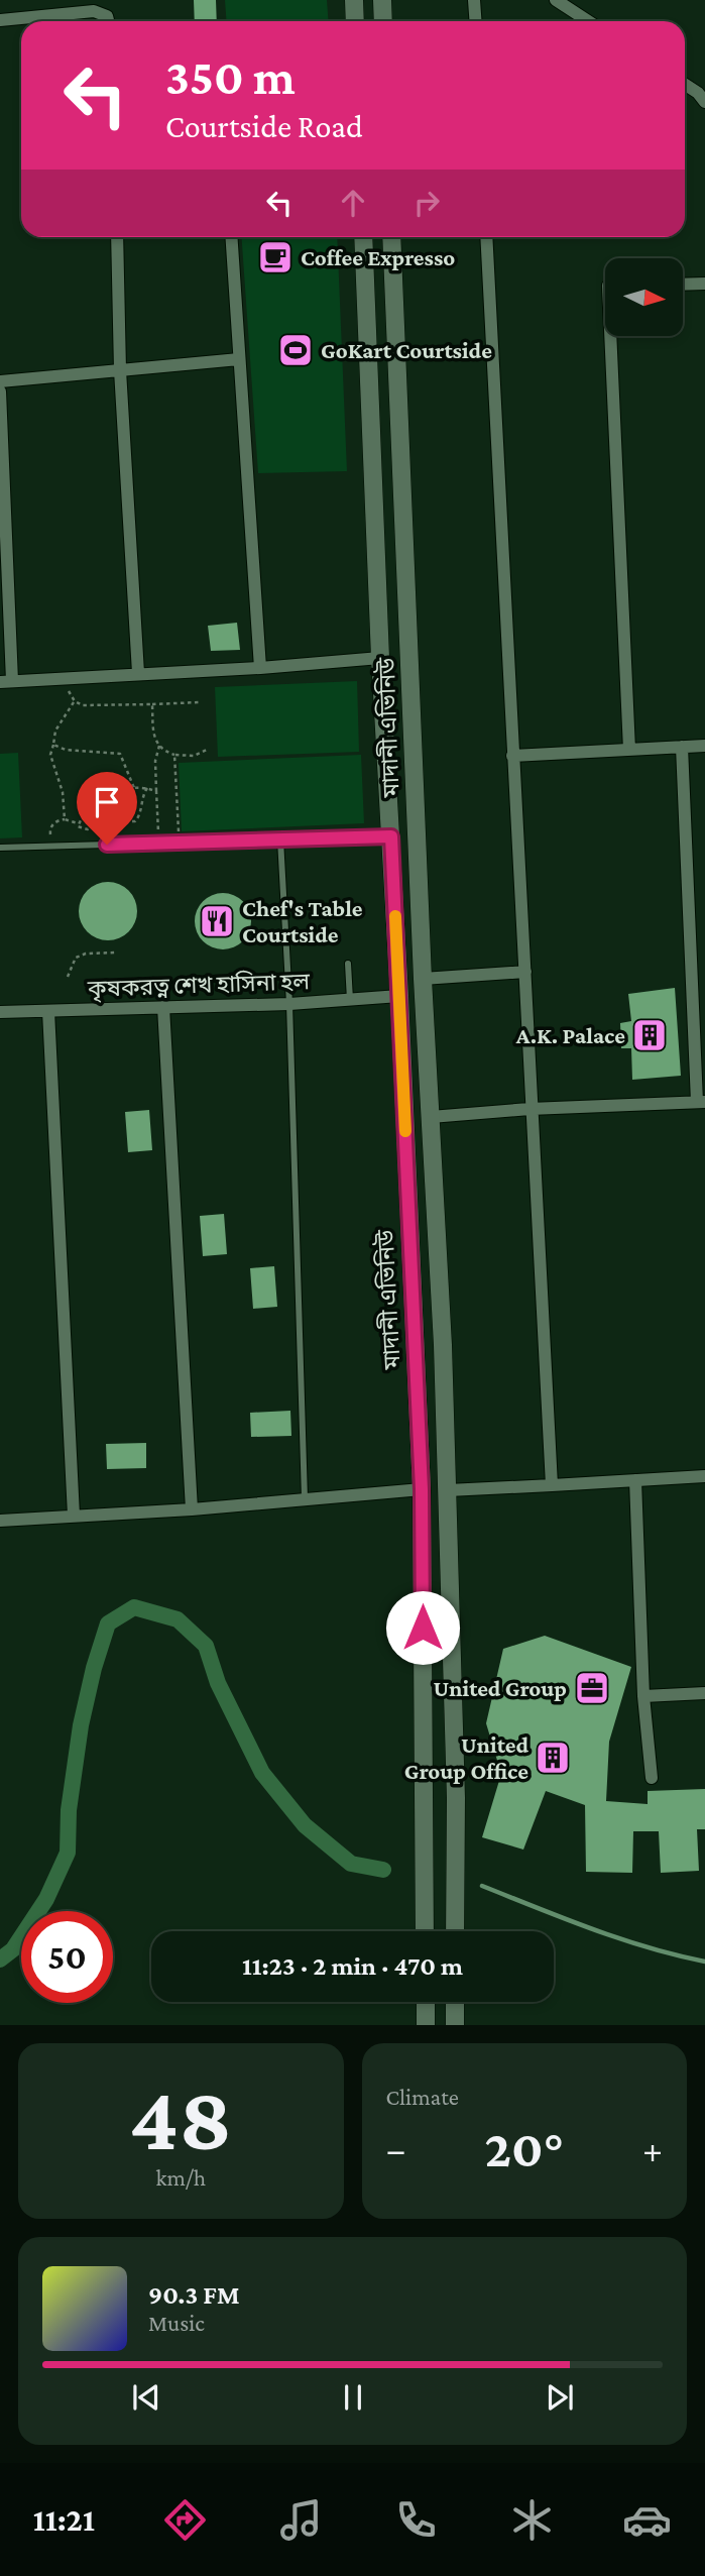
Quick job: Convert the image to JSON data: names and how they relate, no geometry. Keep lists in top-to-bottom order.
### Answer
{
  "streets": {
    "main road": ["মাদানী এভিনিউ"],
    "street": ["কৃষকরত্ন শেখ হাসিনা হল"]
  },
  "crossings": [
    ["মাদানী এভিনিউ", "কৃষকরত্ন শেখ হাসিনা হল"]
  ],
  "places": {
    "cafe": ["Coffee Expresso"],
    "sports": ["GoKart Courtside"],
    "restaurant": ["Chef's Table Courtside"],
    "building": ["A.K. Palace", "United Group Office"],
    "office": ["United Group"]
  },
  "north": "right",
  "page": {
    "turn": ["350 m", "Courtside Road"],
    "limit": "50",
    "trip": "11:23 · 2 min · 470 m",
    "tile": [
      ["48", "km/h"],
      "Climate"
    ],
    "heat": ["−", "20°", "+"],
    "song": ["90.3 FM", "Music"],
    "tabs": "11:21"
  }
}
